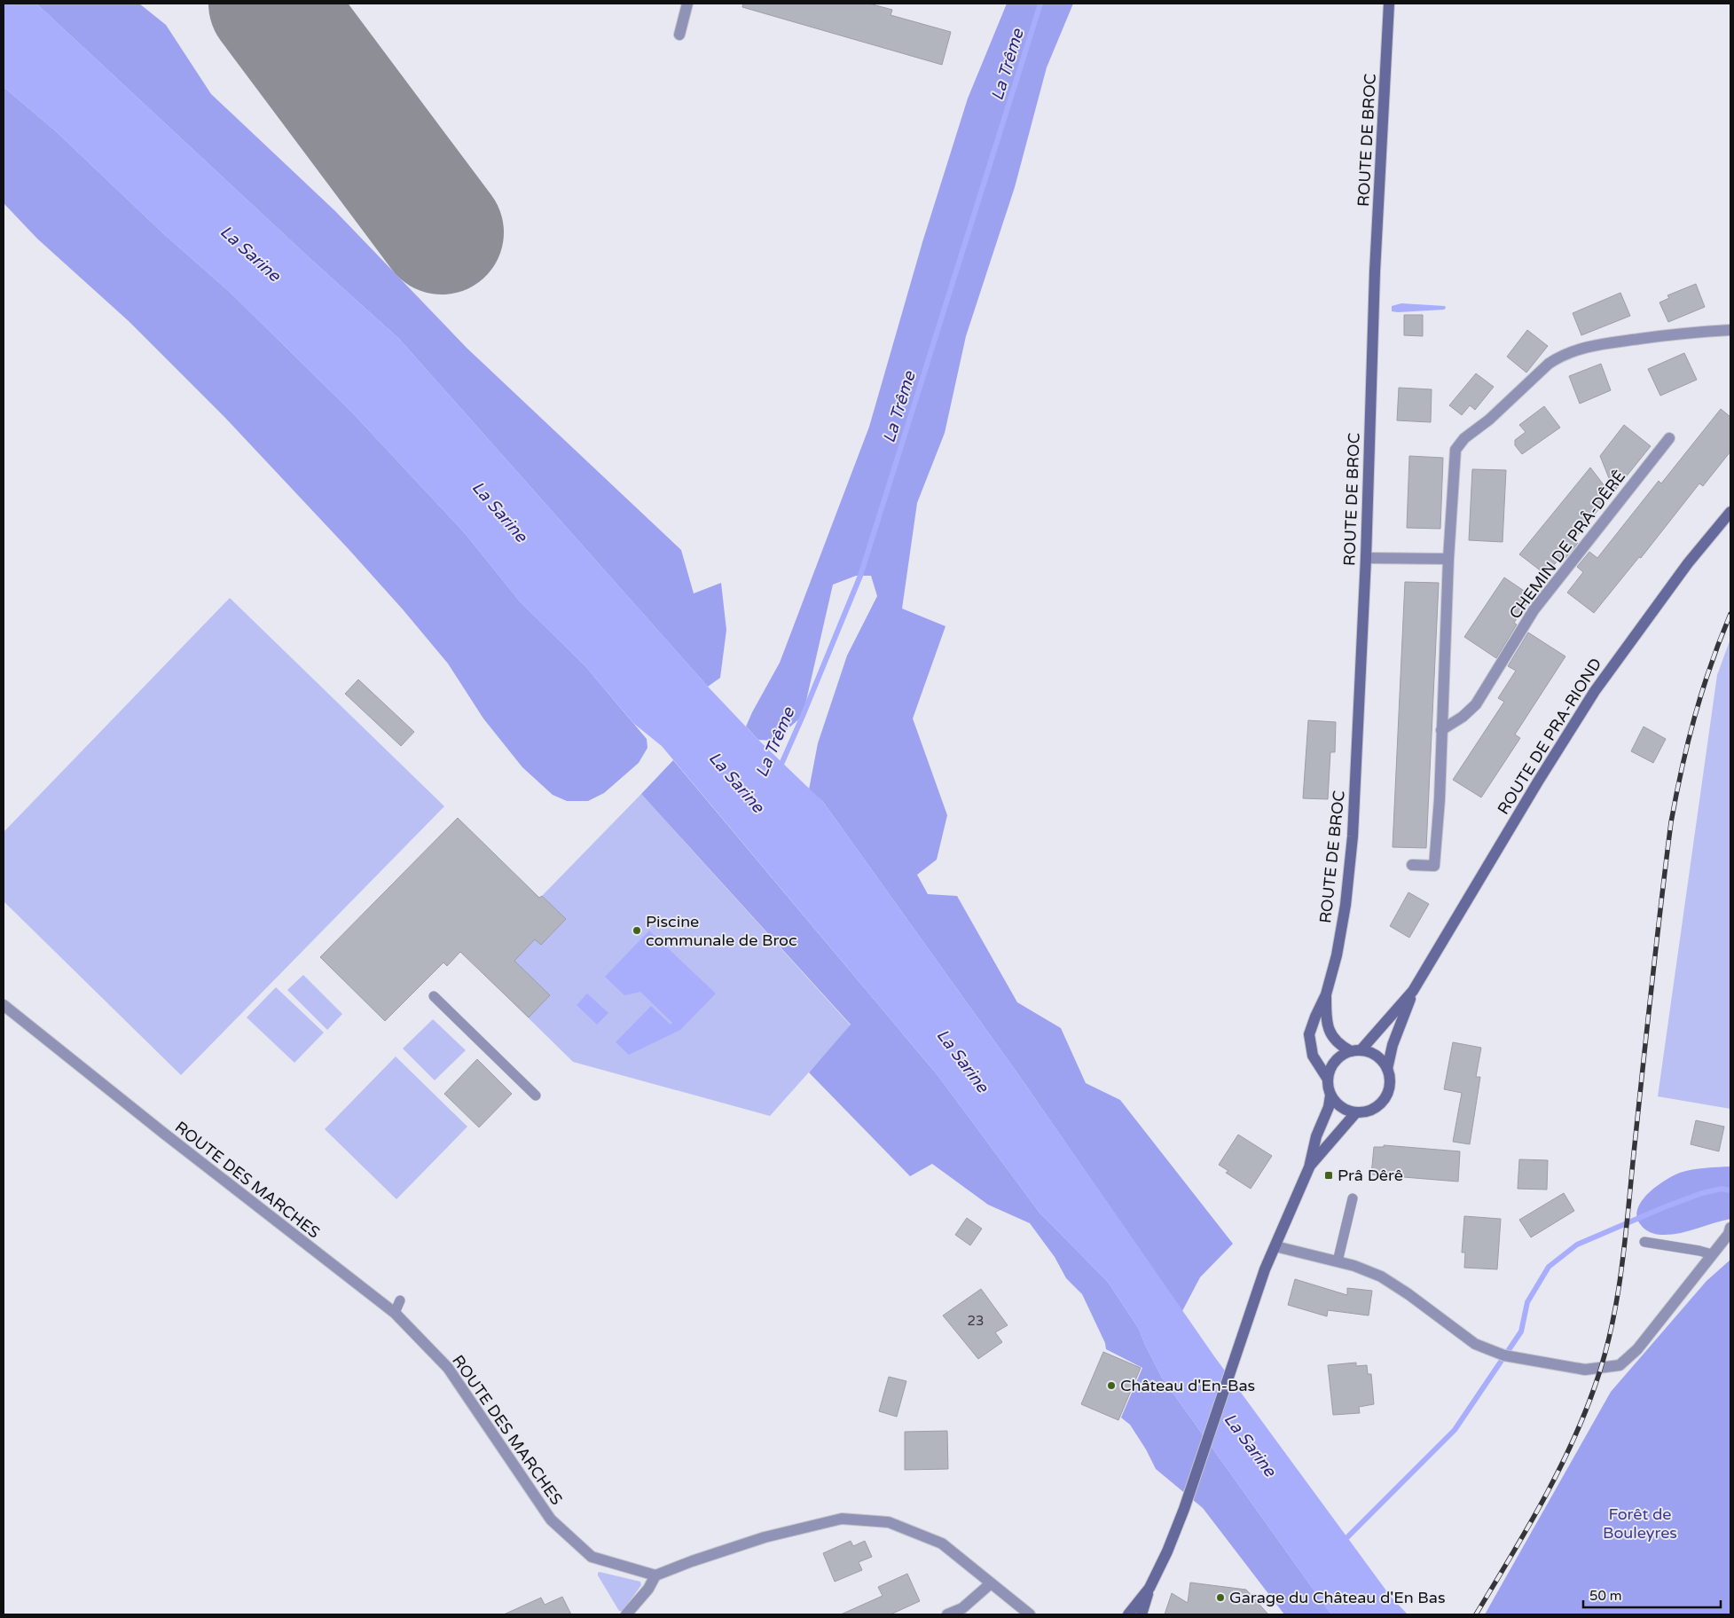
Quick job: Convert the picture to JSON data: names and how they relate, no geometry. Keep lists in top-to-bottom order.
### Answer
{
  "streets": {
    "main road": ["ROUTE DE BROC", "ROUTE DE PRA-RIOND"],
    "street": ["CHEMIN DE PRÂ-DÊRÊ", "ROUTE DES MARCHES"]
  },
  "crossings": [
    ["ROUTE DE BROC", "ROUTE DE PRA-RIOND"]
  ],
  "water": ["La Trême", "La Sarine"],
  "parks": ["Forêt de Bouleyres"],
  "places": {
    "other": ["Piscine communale de Broc", "Château d'En-Bas", "Garage du Château d'En Bas"],
    "transit": ["Prâ Dêrê"]
  },
  "house_numbers": ["23"],
  "scale_bar": "50 m"
}
